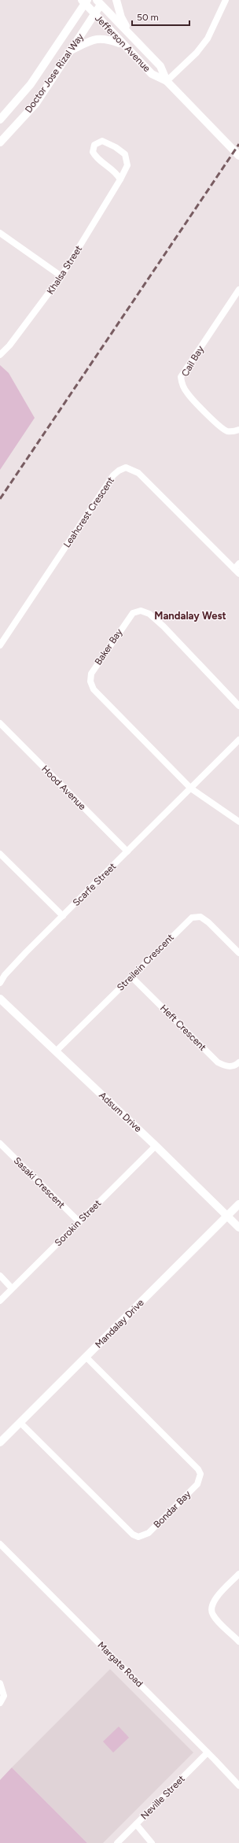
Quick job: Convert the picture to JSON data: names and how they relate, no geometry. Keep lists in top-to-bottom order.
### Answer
{
  "streets": {
    "street": [
      "Jefferson Avenue",
      "Doctor Jose Rizal Way",
      "Khalsa Street",
      "Cail Bay",
      "Leahcrest Crescent",
      "Baker Bay",
      "Hood Avenue",
      "Scarfe Street",
      "Streilein Crescent",
      "Heft Crescent",
      "Adsum Drive",
      "Sasaki Crescent",
      "Sorokin Street",
      "Mandalay Drive",
      "Bondar Bay",
      "Margate Road",
      "Neville Street"
    ]
  },
  "crossings": [
    ["Jefferson Avenue", "Doctor Jose Rizal Way"],
    ["Baker Bay", "Scarfe Street"],
    ["Hood Avenue", "Scarfe Street"],
    ["Streilein Crescent", "Heft Crescent"],
    ["Streilein Crescent", "Adsum Drive"],
    ["Adsum Drive", "Sorokin Street"],
    ["Adsum Drive", "Mandalay Drive"],
    ["Sasaki Crescent", "Sorokin Street"],
    ["Mandalay Drive", "Bondar Bay"],
    ["Margate Road", "Neville Street"]
  ],
  "districts": ["Mandalay West"],
  "scale_bar": "50 m"
}
